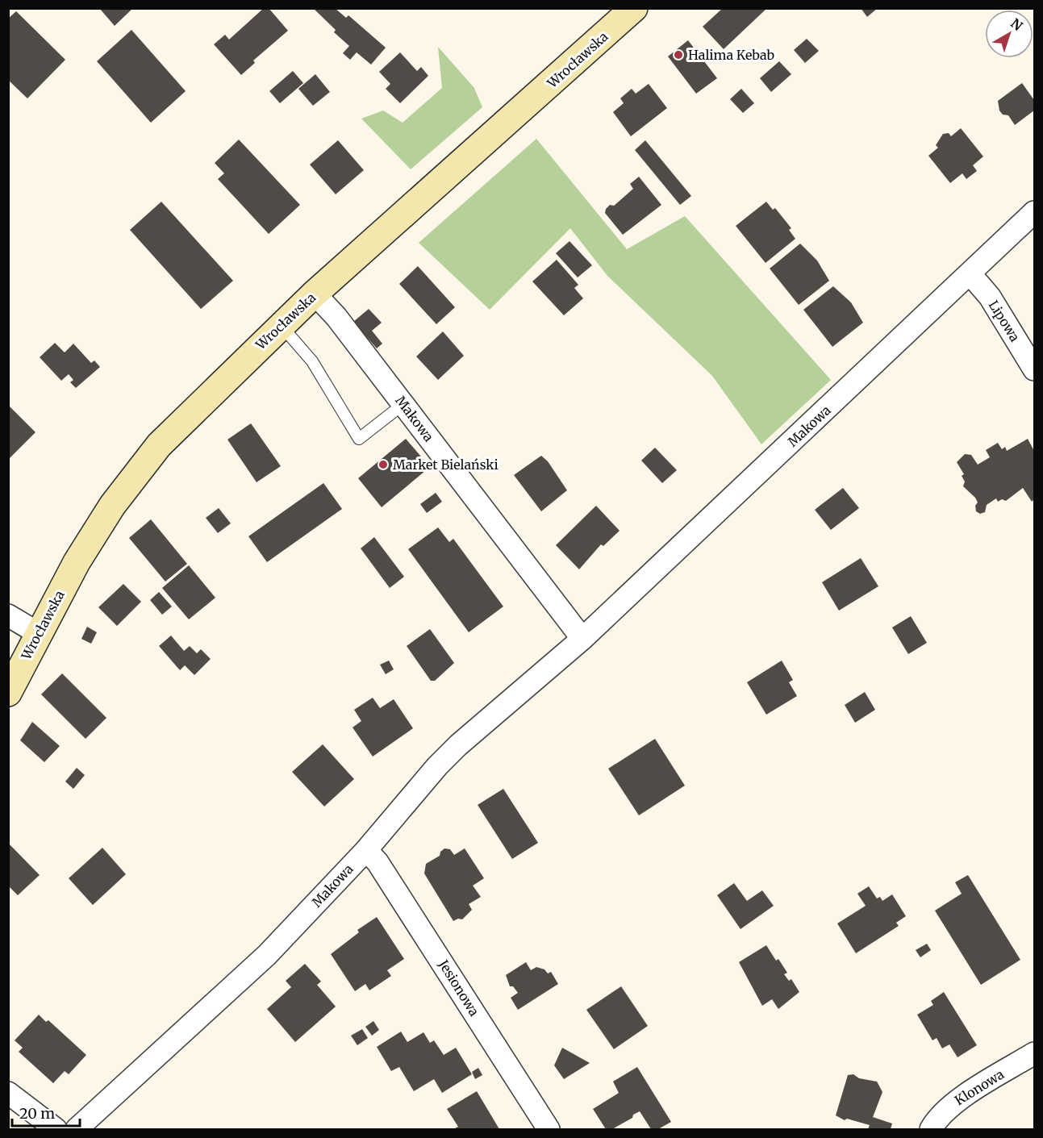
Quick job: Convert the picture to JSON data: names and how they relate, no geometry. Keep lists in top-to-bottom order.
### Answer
{
  "streets": {
    "main road": ["Wrocławska"],
    "street": [
      "Lipowa",
      "Makowa",
      "Jesionowa",
      "Klonowa"
    ]
  },
  "crossings": [
    ["Wrocławska", "Makowa"],
    ["Lipowa", "Makowa"],
    ["Makowa", "Jesionowa"]
  ],
  "places": ["Halima Kebab", "Market Bielański"],
  "scale_bar": "20 m",
  "north": "top right"
}
